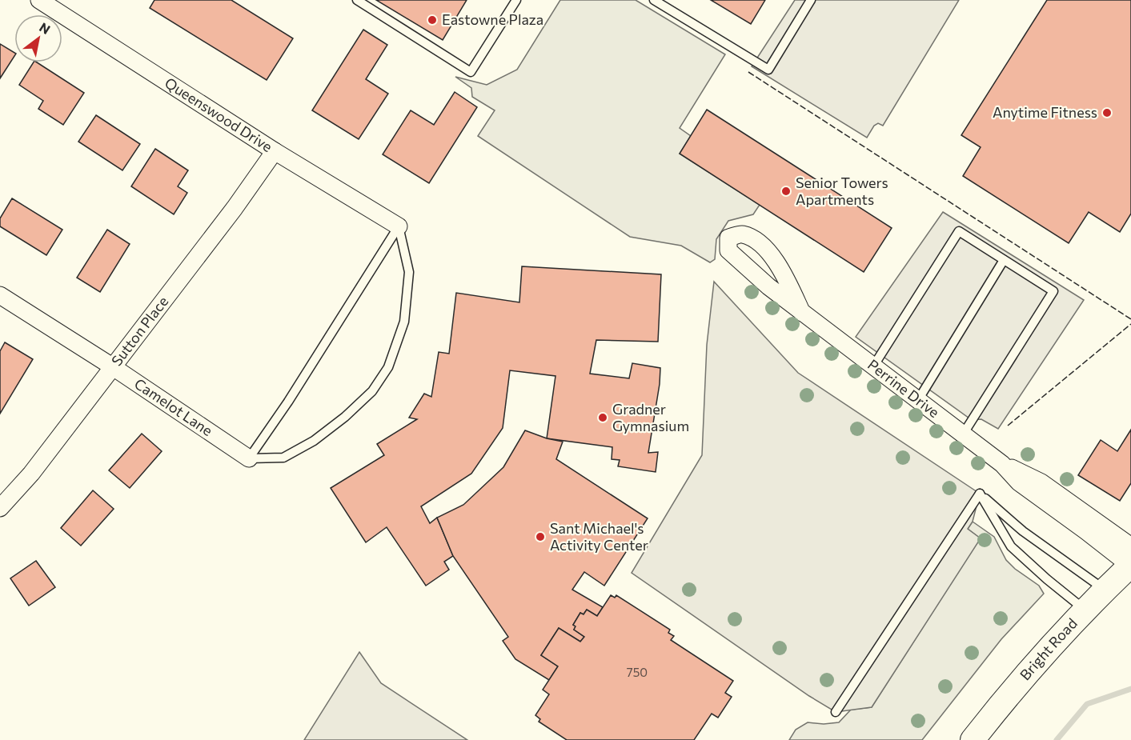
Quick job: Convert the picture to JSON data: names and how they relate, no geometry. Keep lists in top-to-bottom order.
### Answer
{
  "streets": {
    "main road": ["Bright Road"],
    "street": [
      "Queenswood Drive",
      "Sutton Place",
      "Perrine Drive",
      "Camelot Lane"
    ]
  },
  "crossings": [
    ["Queenswood Drive", "Sutton Place"],
    ["Sutton Place", "Camelot Lane"],
    ["Perrine Drive", "Bright Road"]
  ],
  "places": [
    "Eastowne Plaza",
    "Anytime Fitness",
    "Senior Towers Apartments",
    "Gradner Gymnasium",
    "Sant Michael's Activity Center"
  ],
  "house_numbers": ["750"],
  "north": "top right"
}
